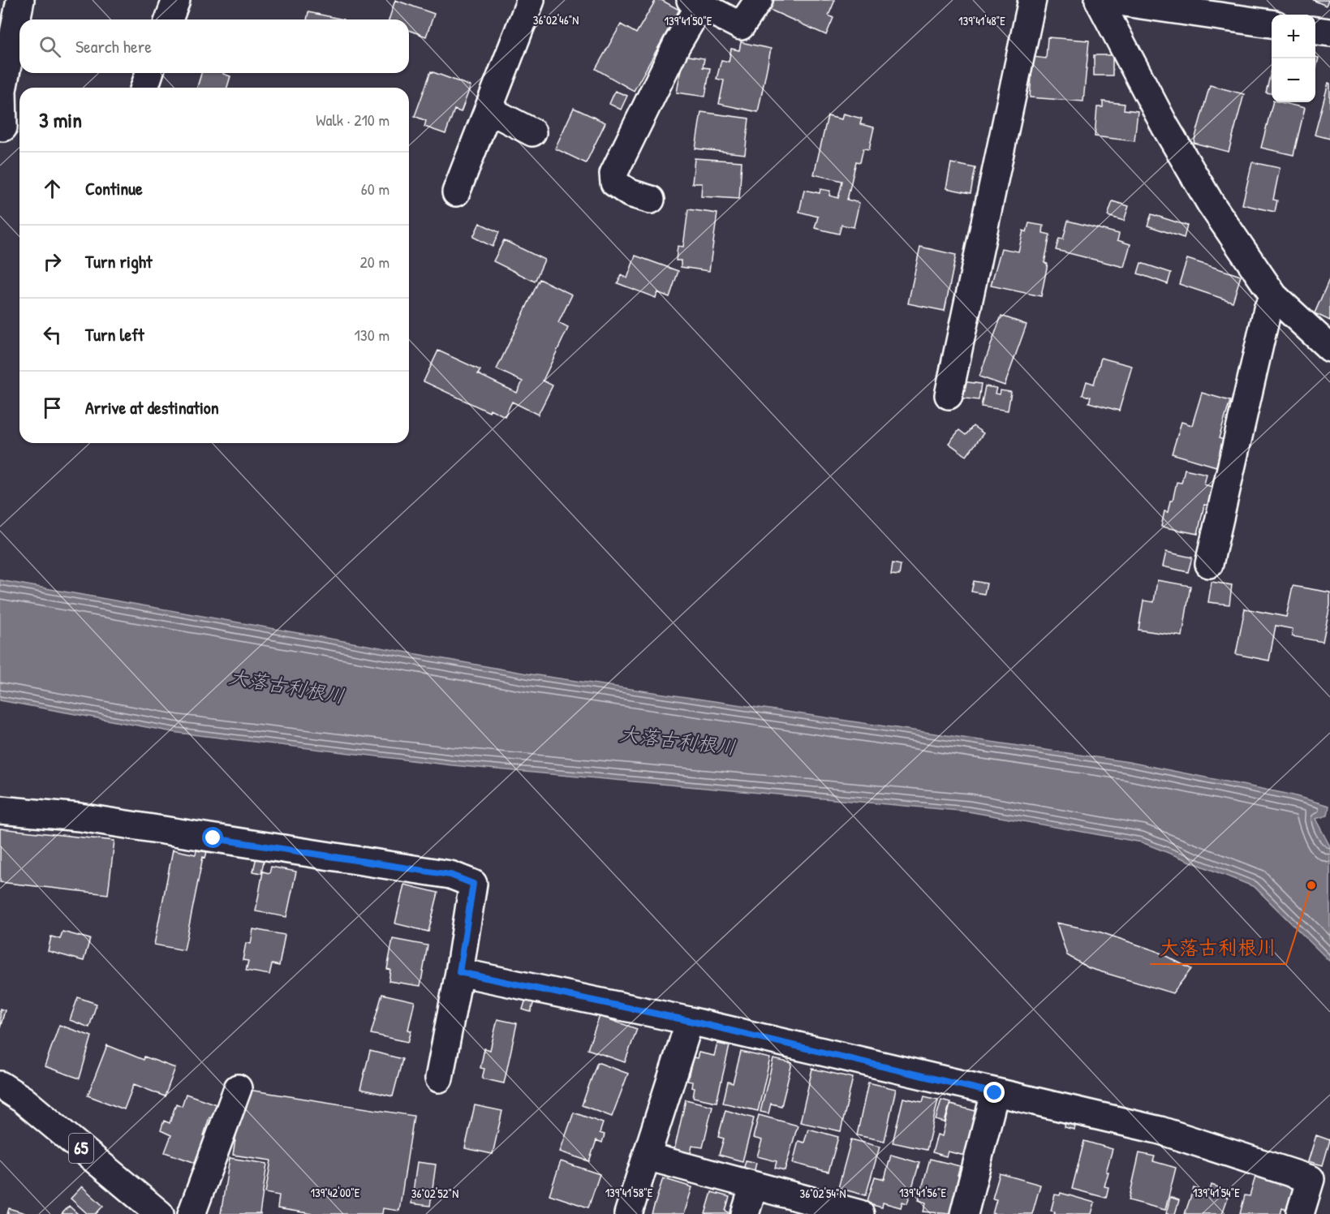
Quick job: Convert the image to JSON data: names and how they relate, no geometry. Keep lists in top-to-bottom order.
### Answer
{
  "streets": {
    "street": ["65"]
  },
  "water": ["大落古利根川"],
  "places": ["大落古利根川"],
  "page": {
    "map_buttons": ["+", "−"],
    "search": "Search here",
    "heading": ["3 min", "Walk · 210 m"],
    "list": [
      ["Continue", "60 m"],
      ["Turn right", "20 m"],
      ["Turn left", "130 m"],
      "Arrive at destination"
    ]
  },
  "coordinates": [
    "36°02'46\"N",
    "139°41'50\"E",
    "139°41'48\"E",
    "139°42'00\"E",
    "139°41'58\"E",
    "139°41'56\"E",
    "139°41'54\"E",
    "36°02'52\"N",
    "36°02'54\"N"
  ]
}
